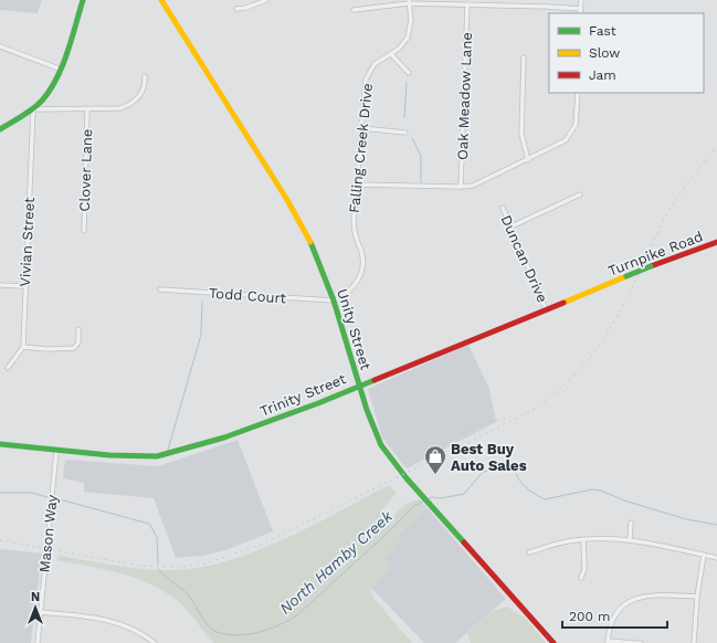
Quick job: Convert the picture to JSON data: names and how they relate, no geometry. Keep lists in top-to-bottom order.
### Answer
{
  "streets": {
    "street": [
      "Oak Meadow Lane",
      "Falling Creek Drive",
      "Clover Lane",
      "Vivian Street",
      "Turnpike Road",
      "Duncan Drive",
      "Todd Court",
      "Unity Street",
      "Trinity Street",
      "Mason Way"
    ]
  },
  "crossings": [
    ["Falling Creek Drive", "Todd Court"],
    ["Falling Creek Drive", "Unity Street"],
    ["Turnpike Road", "Trinity Street"],
    ["Duncan Drive", "Trinity Street"],
    ["Todd Court", "Unity Street"],
    ["Unity Street", "Trinity Street"],
    ["Trinity Street", "Mason Way"]
  ],
  "water": ["North Hamby Creek"],
  "places": {
    "shop": ["Best Buy Auto Sales"]
  },
  "legend": ["Fast", "Slow", "Jam"],
  "scale_bar": "200 m",
  "north": "top"
}
